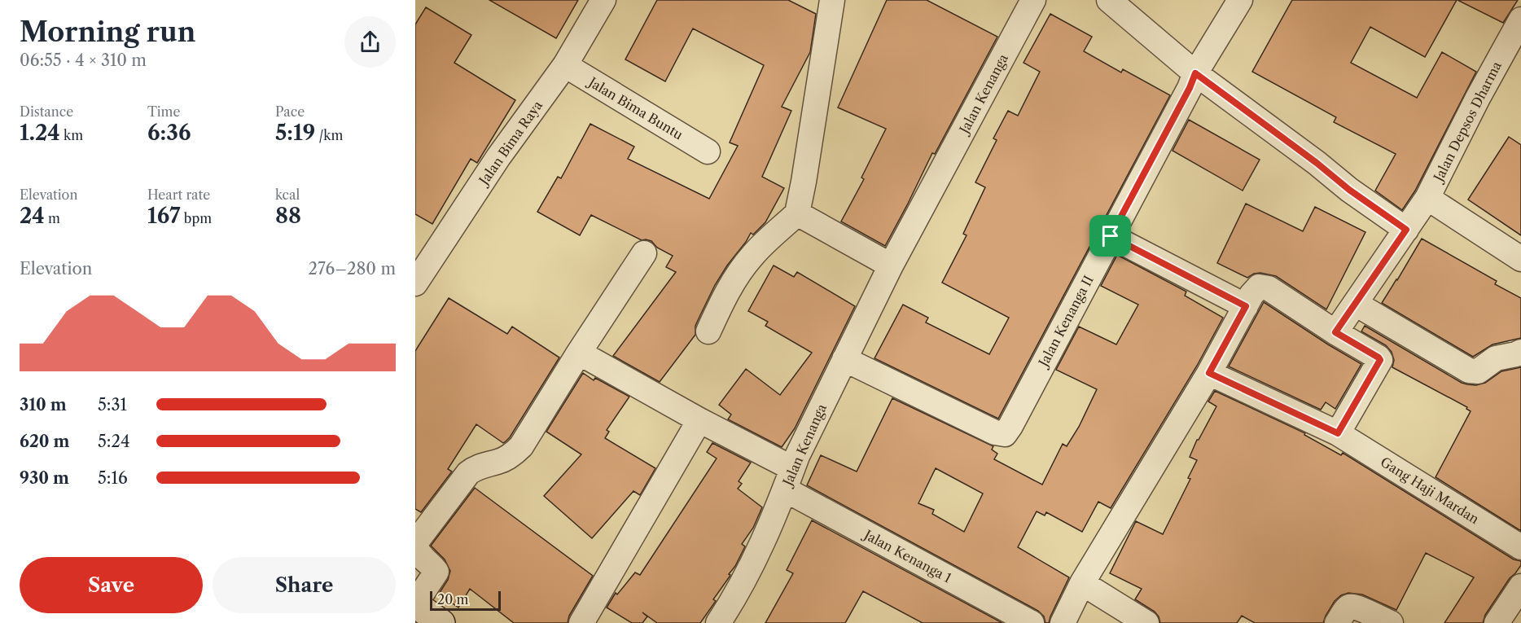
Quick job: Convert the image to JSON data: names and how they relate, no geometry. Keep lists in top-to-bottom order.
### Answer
{
  "streets": {
    "street": [
      "Jalan Kenanga",
      "Jalan Bima Buntu",
      "Jalan Depsos Dharma",
      "Jalan Bima Raya",
      "Jalan Kenanga II",
      "Gang Haji Mardan",
      "Jalan Kenanga 1"
    ]
  },
  "crossings": [
    ["Jalan Kenanga", "Jalan Kenanga II"],
    ["Jalan Kenanga", "Jalan Kenanga 1"],
    ["Jalan Bima Buntu", "Jalan Bima Raya"]
  ],
  "scale_bar": "20 m",
  "page": {
    "heading": ["Morning run", "06:55 · 4 × 310 m"],
    "stats": [
      ["Distance", "1.24 km"],
      ["Time", "6:36"],
      ["Pace", "5:19 /km"],
      ["Elevation", "24 m"],
      ["Heart rate", "167 bpm"],
      ["kcal", "88"]
    ],
    "chart": ["Elevation", "276–280 m"],
    "list": [
      {
        "name": "310 m",
        "note": "5:31"
      },
      {
        "name": "620 m",
        "note": "5:24"
      },
      {
        "name": "930 m",
        "note": "5:16"
      }
    ],
    "buttons": ["Save", "Share"],
    "scale": "20 m"
  }
}
